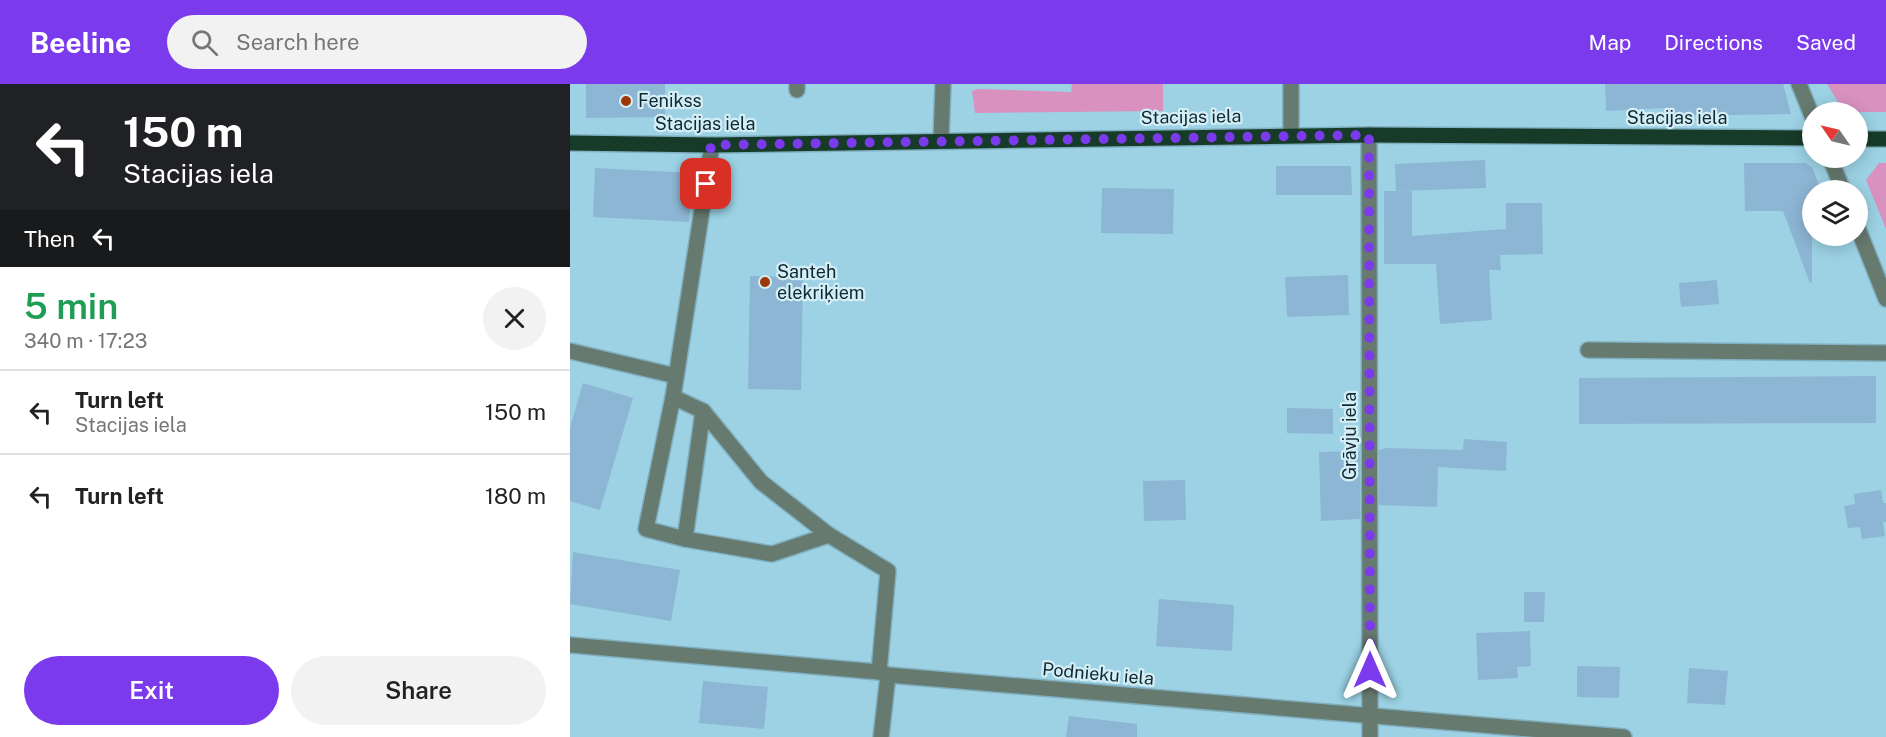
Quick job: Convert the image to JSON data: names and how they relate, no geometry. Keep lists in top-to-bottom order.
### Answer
{
  "streets": {
    "main road": ["Stacijas iela"],
    "street": ["Grāvju iela", "Podnieku iela"]
  },
  "crossings": [
    ["Stacijas iela", "Grāvju iela"],
    ["Grāvju iela", "Podnieku iela"]
  ],
  "places": ["Fenikss", "Santeh elekriķiem"],
  "north": "top left",
  "page": {
    "header": "Beeline",
    "search": "Search here",
    "nav": ["Map", "Directions", "Saved"],
    "turn": ["150 m", "Stacijas iela"],
    "then": "Then",
    "heading": ["5 min", "340 m · 17:23"],
    "list": [
      {
        "name": "Turn left",
        "note": "Stacijas iela",
        "value": "150 m"
      },
      {
        "name": "Turn left",
        "value": "180 m"
      }
    ],
    "buttons": ["Exit", "Share"]
  }
}
